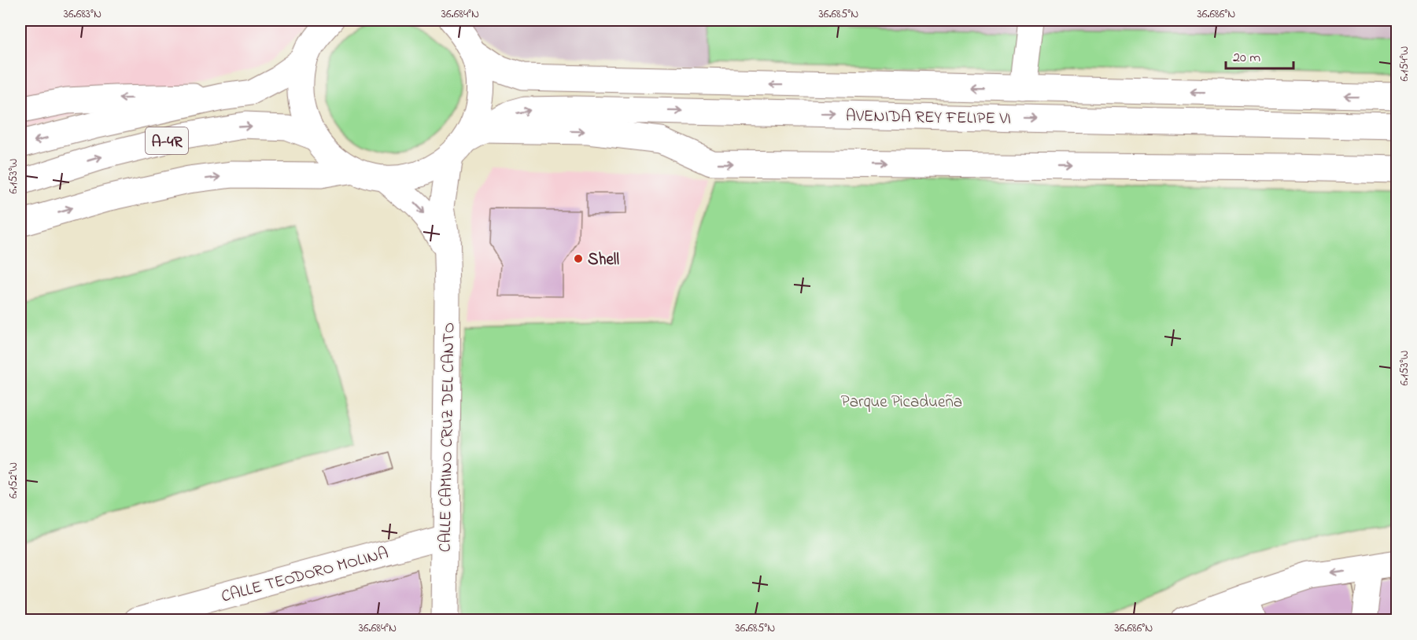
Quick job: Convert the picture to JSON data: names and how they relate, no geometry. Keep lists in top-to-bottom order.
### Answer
{
  "streets": {
    "main road": [
      "AVENIDA REY FELIPE VI",
      "A-4R",
      "CALLE CAMINO CRUZ DEL CANTO",
      "CALLE TEODORO MOLINA"
    ]
  },
  "crossings": [
    ["CALLE CAMINO CRUZ DEL CANTO", "CALLE TEODORO MOLINA"]
  ],
  "parks": ["Parque Picadueña"],
  "places": ["Shell"],
  "scale_bar": "20 m",
  "coordinates": [
    "36.683°N",
    "36.684°N",
    "36.685°N",
    "36.686°N",
    "6.154°W",
    "6.153°W",
    "6.152°W"
  ]
}
